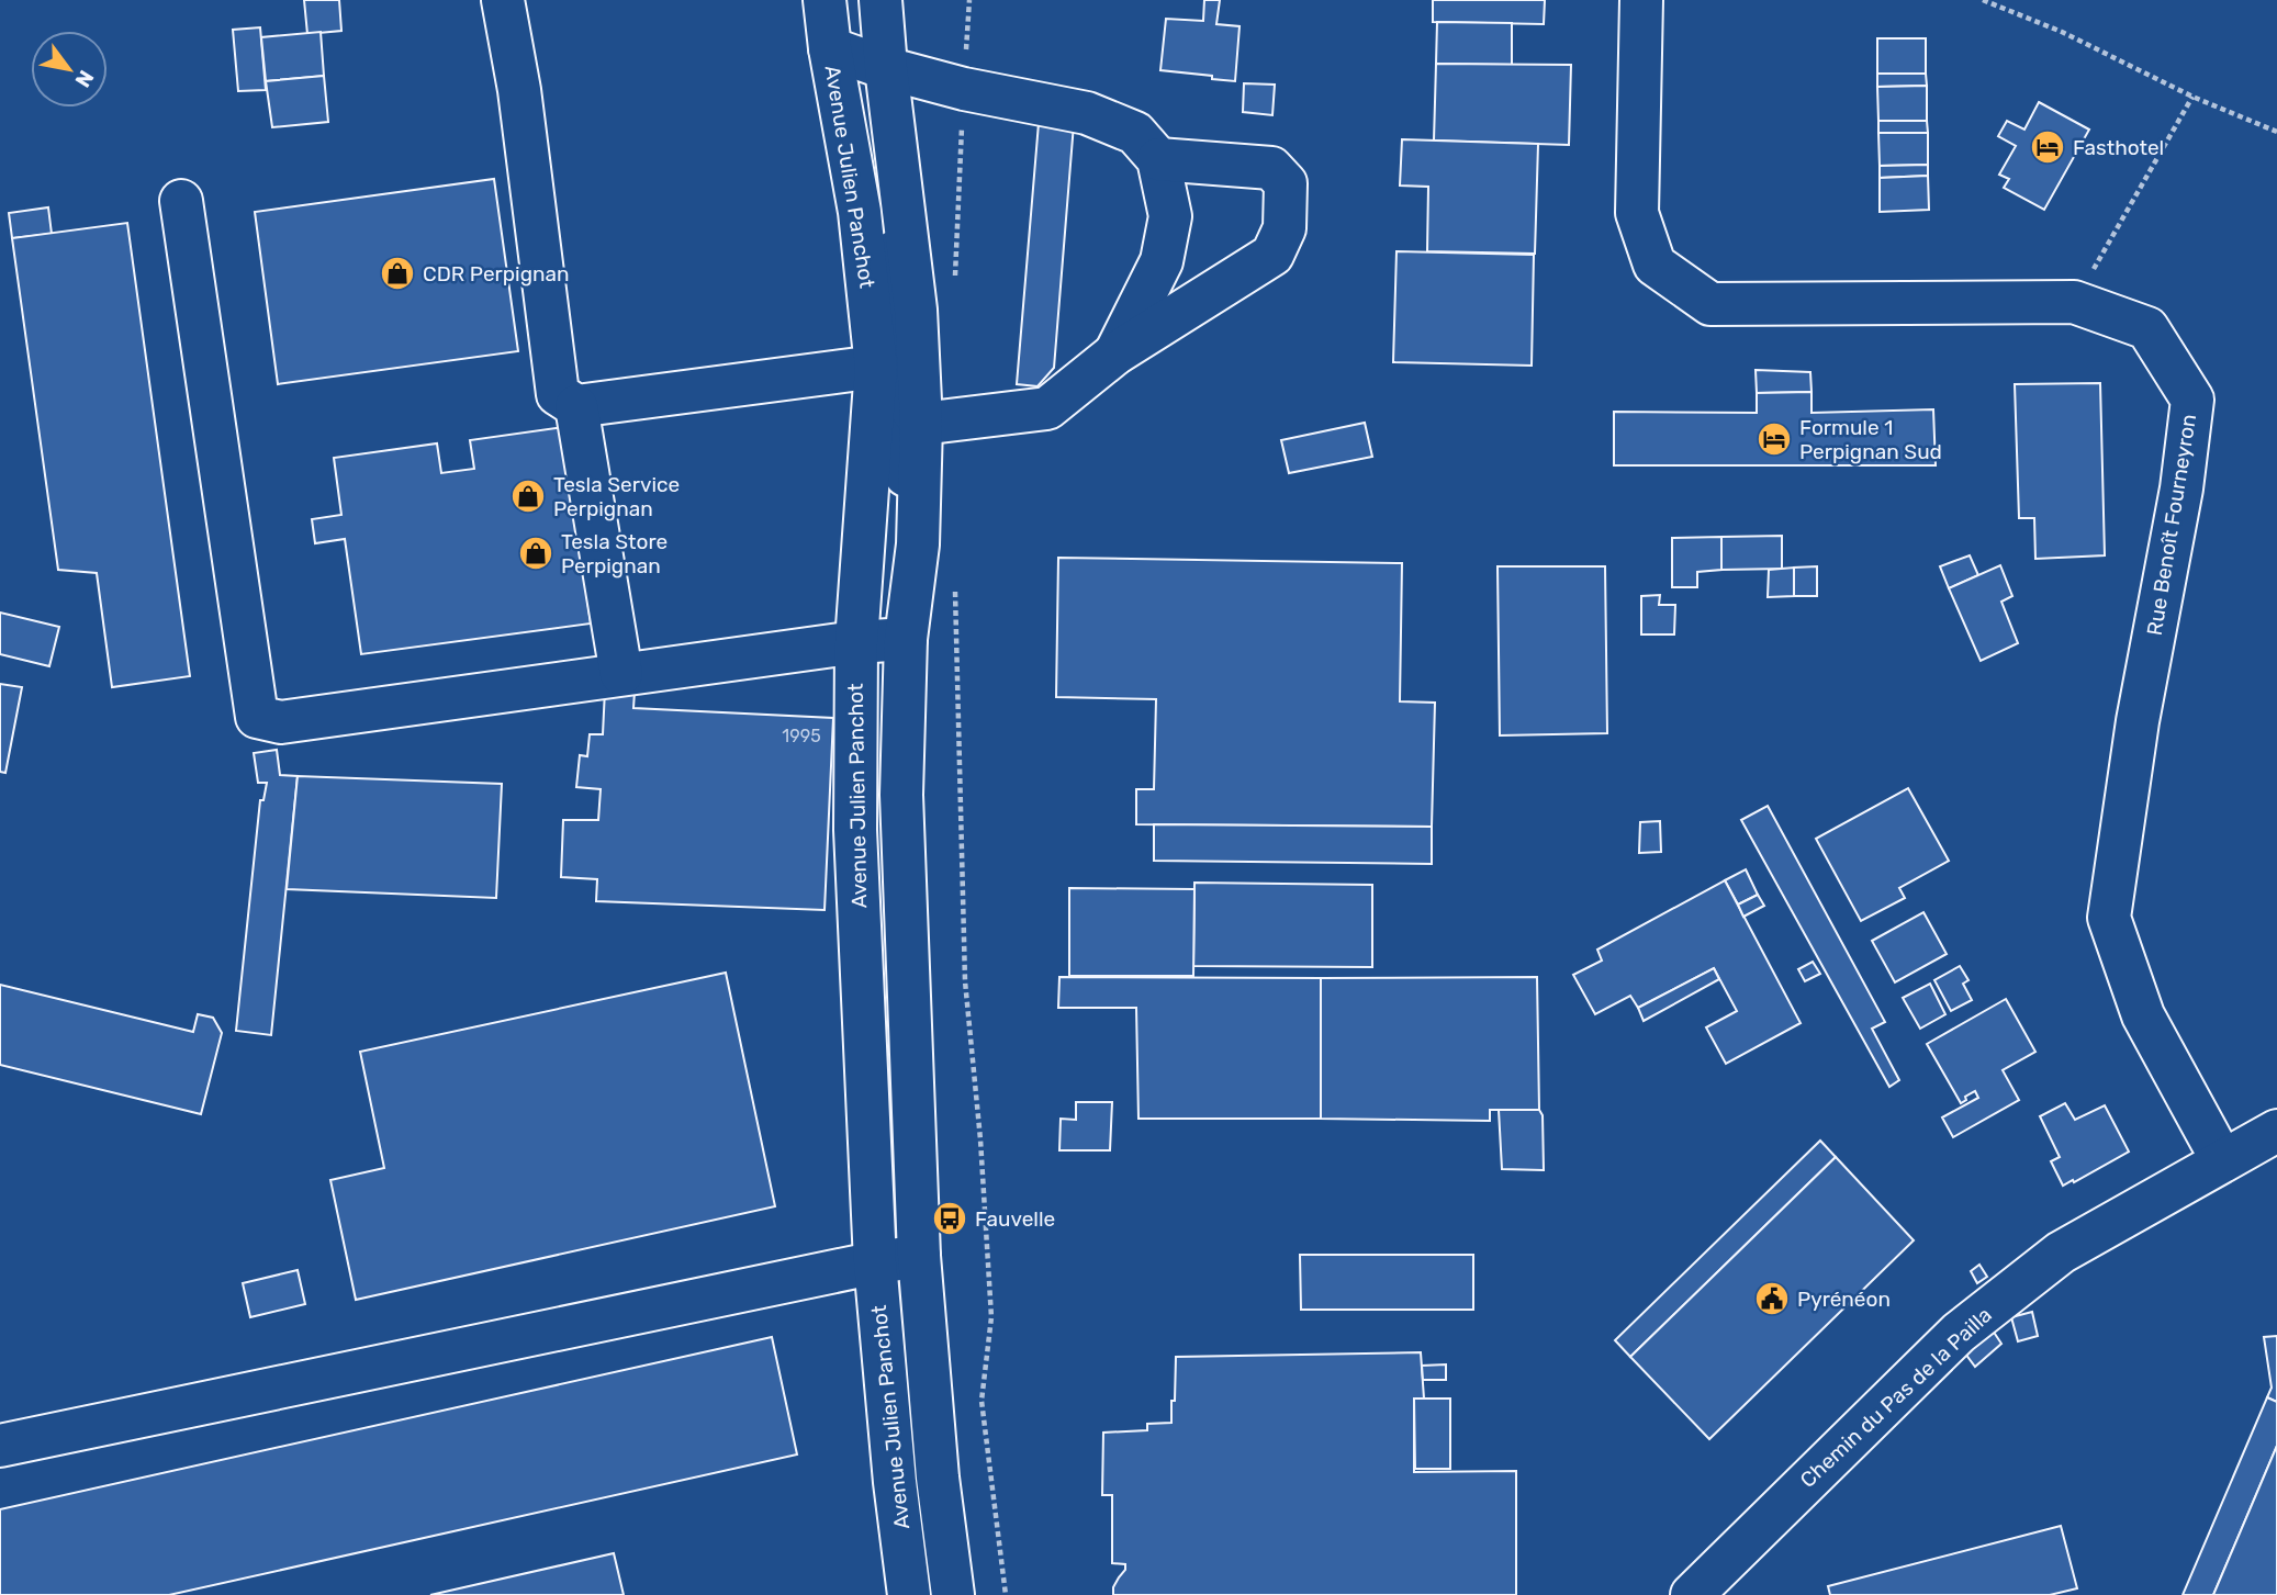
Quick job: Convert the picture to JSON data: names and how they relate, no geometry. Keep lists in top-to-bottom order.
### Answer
{
  "streets": {
    "street": ["Avenue Julien Panchot", "Rue Benoît Fourneyron", "Chemin du Pas de la Pailla"]
  },
  "crossings": [
    ["Rue Benoît Fourneyron", "Chemin du Pas de la Pailla"]
  ],
  "places": {
    "hotel": ["Fasthotel", "Formule 1 Perpignan Sud"],
    "shop": ["CDR Perpignan", "Tesla Service Perpignan", "Tesla Store Perpignan"],
    "bus stop": ["Fauvelle"],
    "public building": ["Pyrénéon"]
  },
  "house_numbers": ["1995"],
  "north": "bottom right"
}
